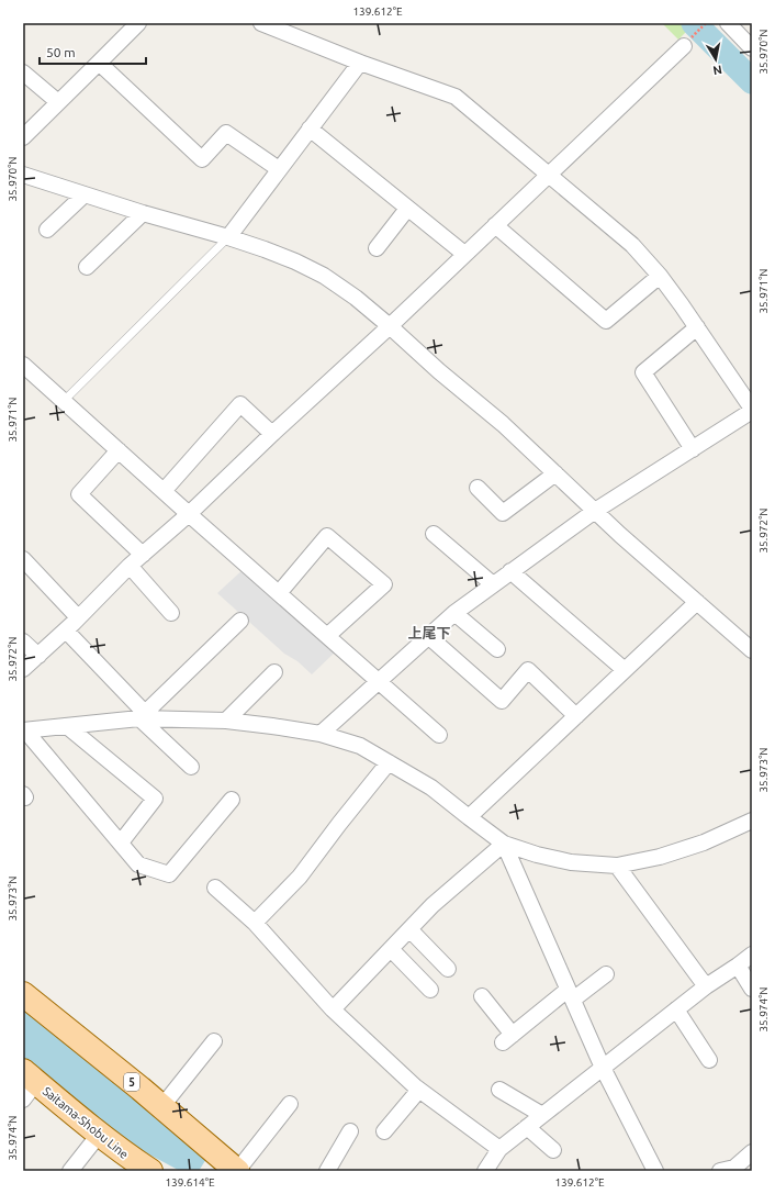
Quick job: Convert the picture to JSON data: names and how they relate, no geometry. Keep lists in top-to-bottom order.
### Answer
{
  "streets": {
    "main road": ["5", "Saitama-Shobu Line"]
  },
  "districts": ["上尾下"],
  "scale_bar": "50 m",
  "north": "bottom",
  "coordinates": [
    "139.612°E",
    "35.970°N",
    "35.971°N",
    "35.972°N",
    "35.973°N",
    "35.974°N",
    "139.614°E"
  ]
}
